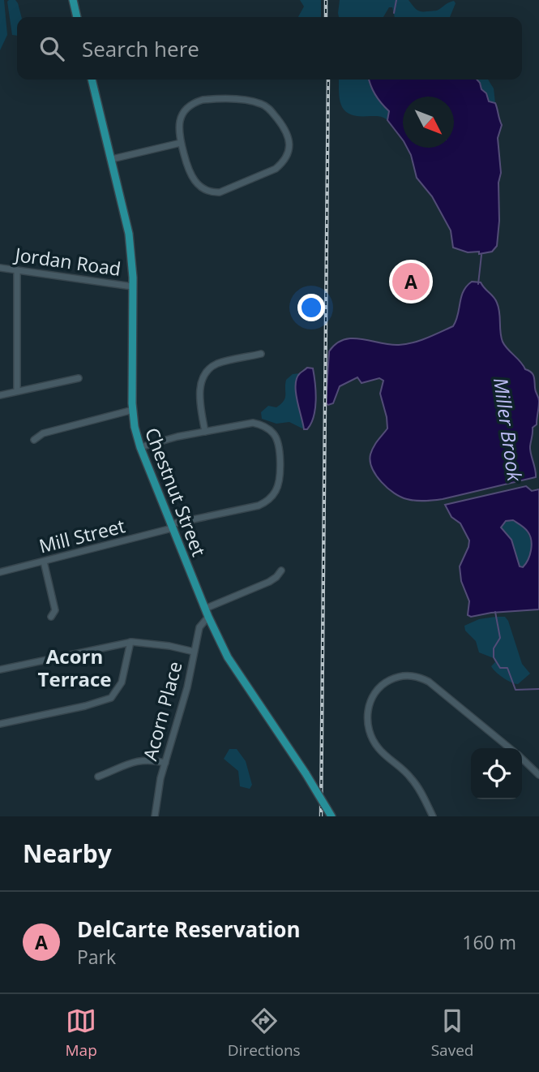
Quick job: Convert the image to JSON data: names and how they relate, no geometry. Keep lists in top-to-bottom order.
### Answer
{
  "streets": {
    "main road": ["Chestnut Street"],
    "street": ["Jordan Road", "Mill Street", "Acorn Place"]
  },
  "crossings": [
    ["Jordan Road", "Chestnut Street"],
    ["Chestnut Street", "Mill Street"],
    ["Chestnut Street", "Acorn Place"]
  ],
  "districts": ["Acorn Terrace"],
  "water": ["Miller Brook"],
  "north": "bottom right",
  "page": {
    "search": "Search here",
    "pins": "A",
    "heading": "Nearby",
    "list": [
      {
        "mark": "A",
        "name": "DelCarte Reservation",
        "note": "Park",
        "value": "160 m"
      }
    ],
    "nav": ["Map", "Directions", "Saved"]
  }
}
